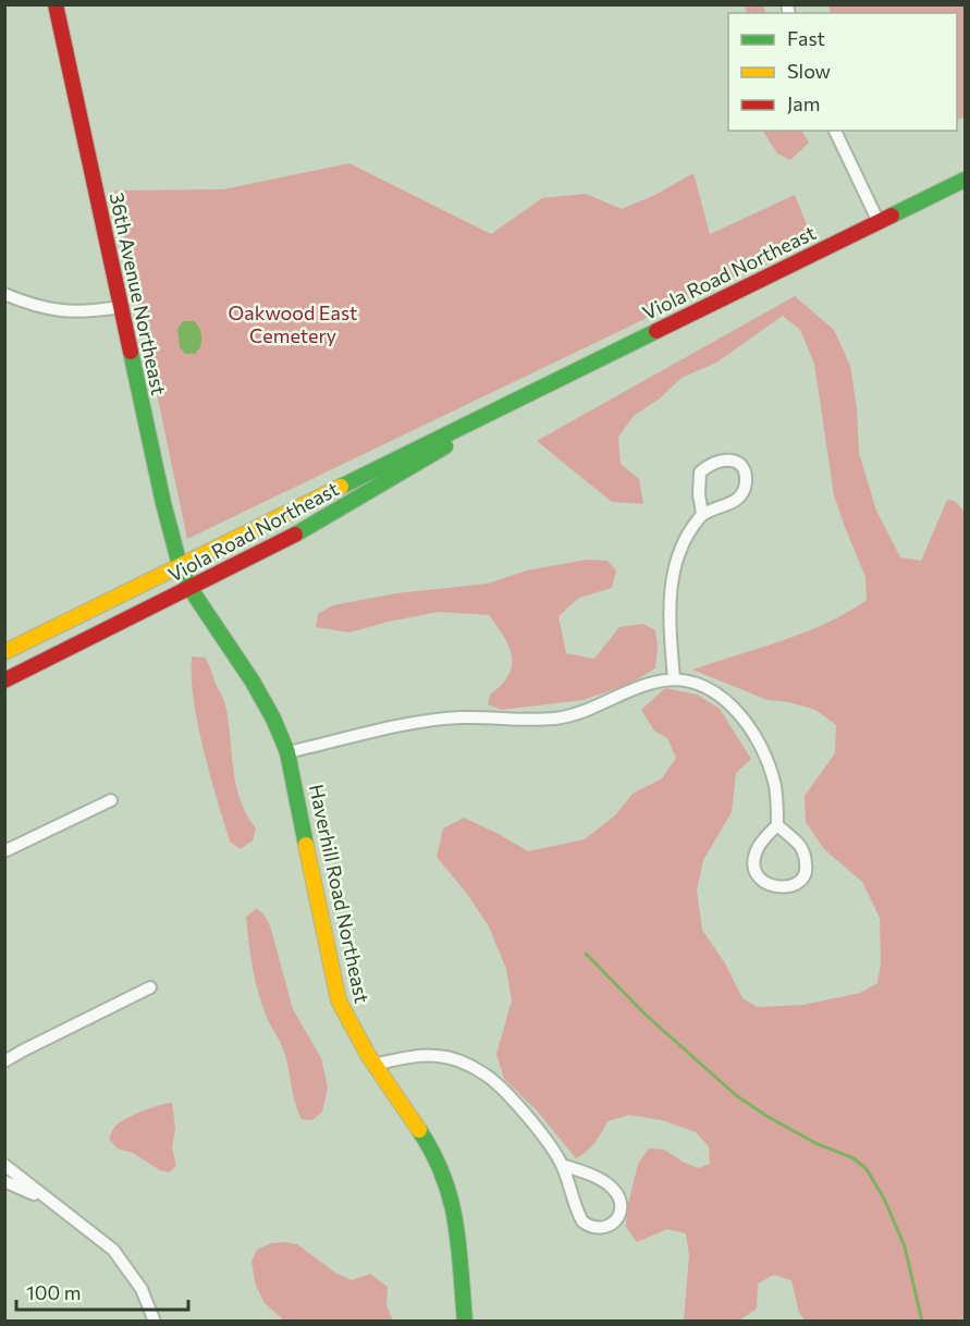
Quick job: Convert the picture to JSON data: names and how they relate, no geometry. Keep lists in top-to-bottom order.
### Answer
{
  "streets": {
    "main road": ["Viola Road Northeast", "36th Avenue Northeast", "Haverhill Road Northeast"]
  },
  "crossings": [
    ["Viola Road Northeast", "36th Avenue Northeast"],
    ["Viola Road Northeast", "Haverhill Road Northeast"],
    ["36th Avenue Northeast", "Haverhill Road Northeast"]
  ],
  "parks": ["Oakwood East Cemetery"],
  "legend": ["Fast", "Slow", "Jam"],
  "scale_bar": "100 m"
}
